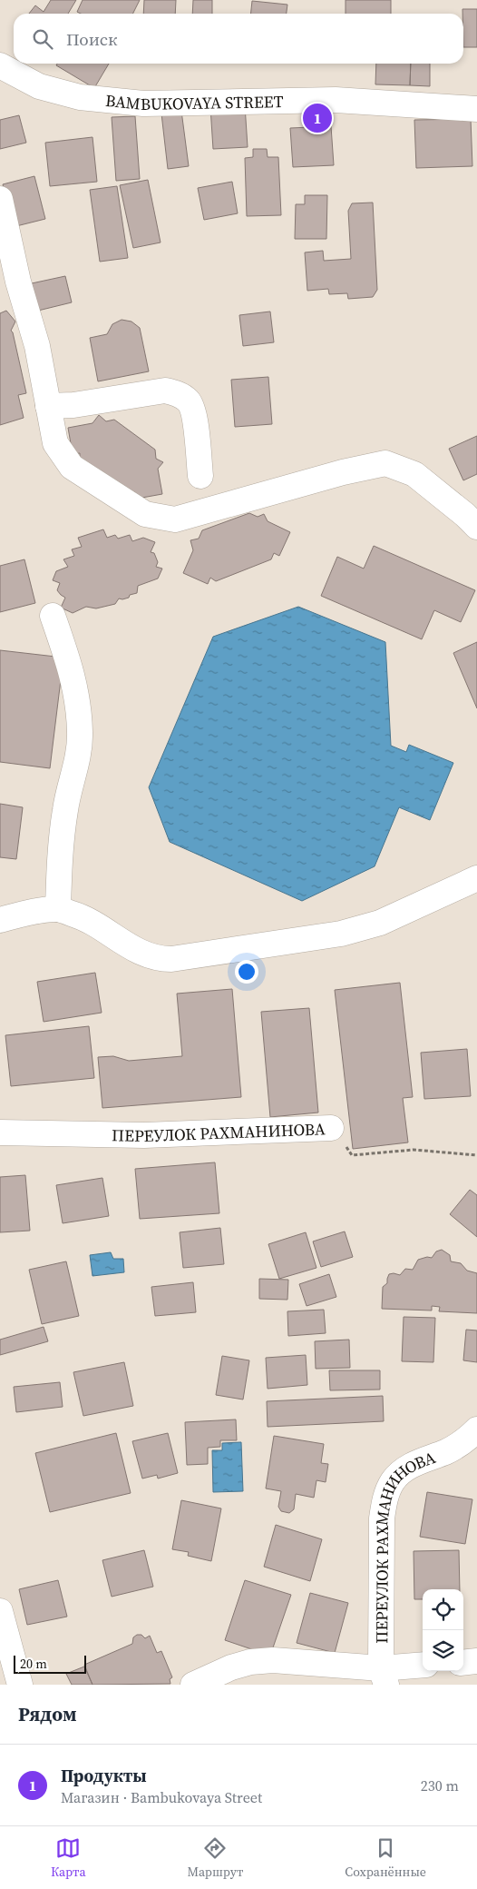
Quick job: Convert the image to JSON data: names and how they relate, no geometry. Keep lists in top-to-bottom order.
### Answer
{
  "streets": {
    "street": ["BAMBUKOVAYA STREET", "ПЕРЕУЛОК РАХМАНИНОВА"]
  },
  "scale_bar": "20 m",
  "page": {
    "search": "Поиск",
    "pins": "1",
    "scale": "20 m",
    "heading": "Рядом",
    "list": [
      {
        "mark": "1",
        "name": "Продукты",
        "note": "Магазин · Bambukovaya Street",
        "value": "230 m"
      }
    ],
    "nav": ["Карта", "Маршрут", "Сохранённые"]
  }
}
